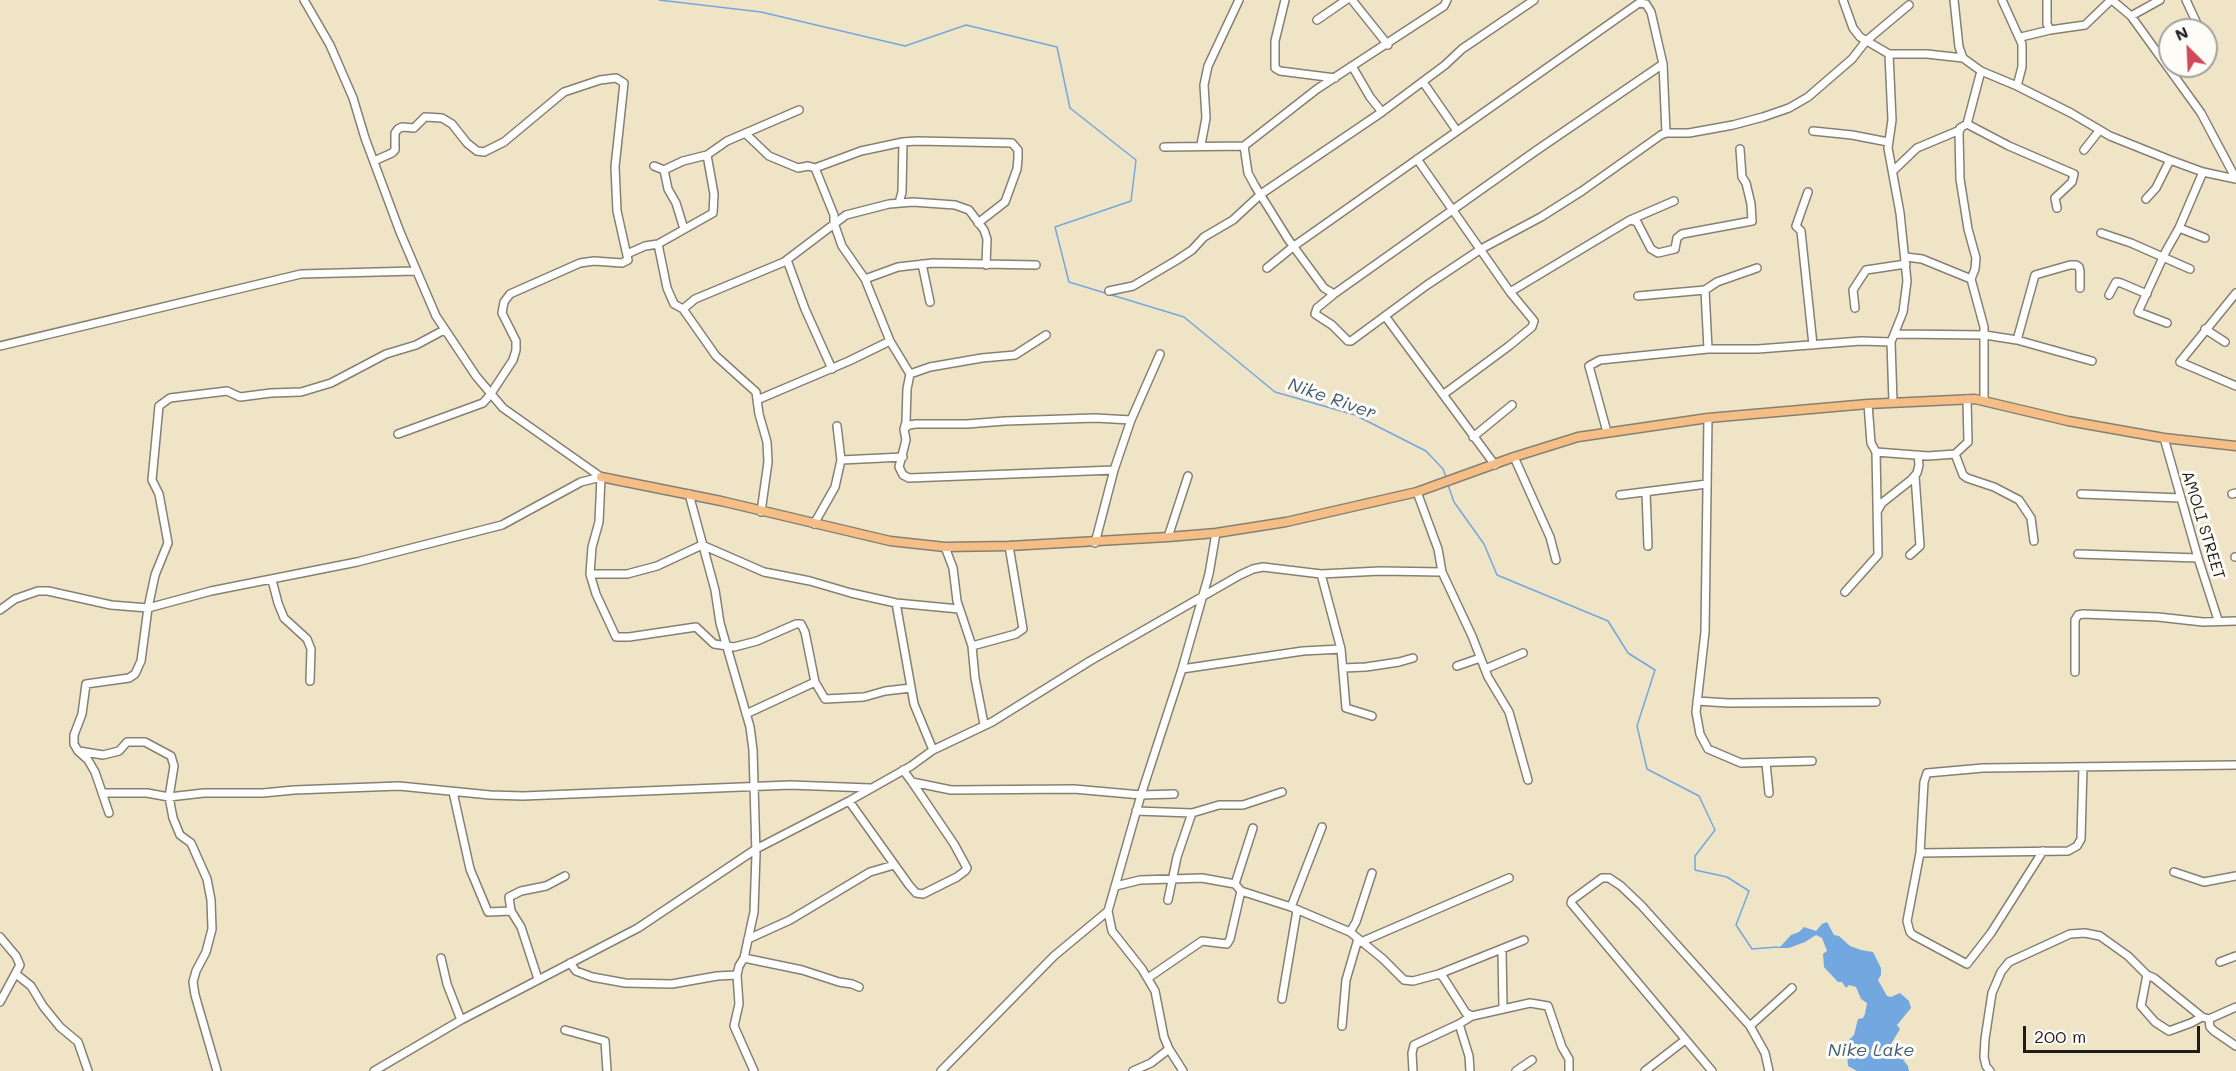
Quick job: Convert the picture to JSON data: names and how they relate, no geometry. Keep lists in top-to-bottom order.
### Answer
{
  "streets": {
    "street": ["AMOLI STREET"]
  },
  "water": ["Nike River", "Nike Lake"],
  "scale_bar": "200 m",
  "north": "top left"
}
